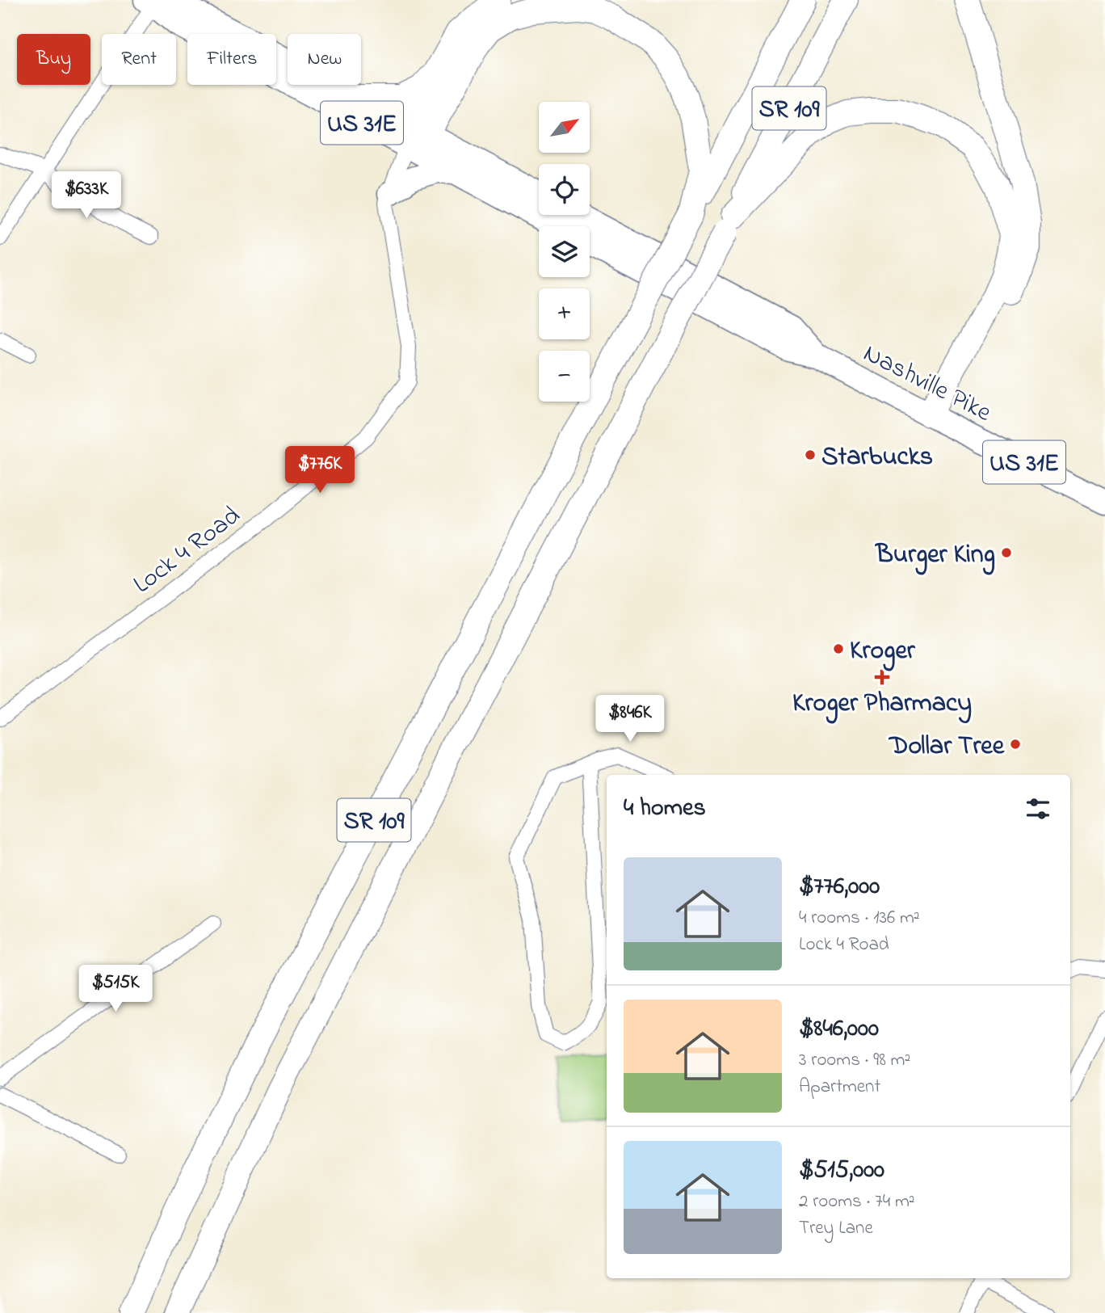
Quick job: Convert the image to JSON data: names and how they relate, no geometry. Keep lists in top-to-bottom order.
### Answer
{
  "streets": {
    "highway": ["SR 109"],
    "main road": ["US 31E", "Nashville Pike"],
    "street": ["Lock 4 Road"]
  },
  "crossings": [
    ["US 31E", "Lock 4 Road"]
  ],
  "places": {
    "other": [
      "Starbucks",
      "Burger King",
      "Kroger",
      "Dollar Tree"
    ],
    "health": ["Kroger Pharmacy"]
  },
  "north": "top right",
  "page": {
    "chip": [
      "Buy",
      "Rent",
      "Filters",
      "New"
    ],
    "map_buttons": ["+", "−"],
    "price": [
      "$633K",
      "$776K",
      "$846K",
      "$515K"
    ],
    "heading": "4 homes",
    "list": [
      {
        "name": "$776,000",
        "note": "4 rooms · 136 m² · Lock 4 Road"
      },
      {
        "name": "$846,000",
        "note": "3 rooms · 98 m² · Apartment"
      },
      {
        "name": "$515,000",
        "note": "2 rooms · 74 m² · Trey Lane"
      }
    ]
  }
}
